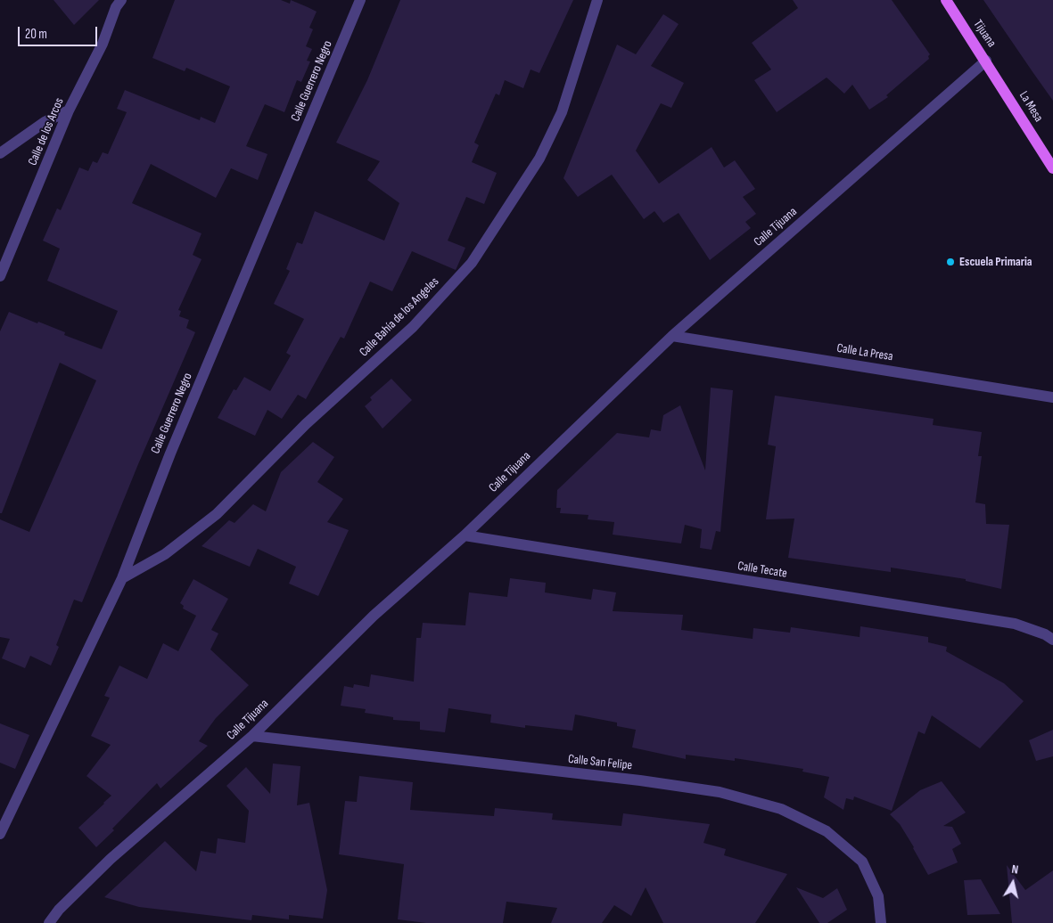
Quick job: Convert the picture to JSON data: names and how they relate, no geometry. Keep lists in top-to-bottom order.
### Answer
{
  "streets": {
    "main road": ["Tijuana", "La Mesa"],
    "street": [
      "Calle Guerrero Negro",
      "Calle de los Arcos",
      "Calle Tijuana",
      "Calle Bahía de los Angeles",
      "Calle La Presa",
      "Calle Tecate",
      "Calle San Felipe"
    ]
  },
  "crossings": [
    ["Tijuana", "La Mesa"],
    ["Tijuana", "Calle Tijuana"],
    ["Calle Guerrero Negro", "Calle Bahía de los Angeles"],
    ["La Mesa", "Calle Tijuana"],
    ["Calle Tijuana", "Calle La Presa"],
    ["Calle Tijuana", "Calle Tecate"],
    ["Calle Tijuana", "Calle San Felipe"]
  ],
  "places": ["Escuela Primaria"],
  "scale_bar": "20 m",
  "north": "top"
}
